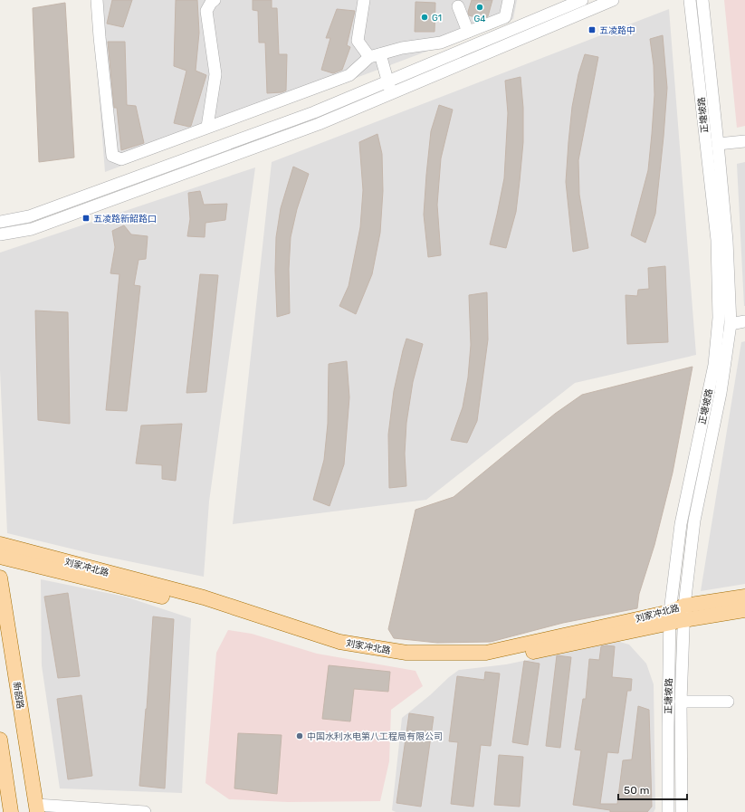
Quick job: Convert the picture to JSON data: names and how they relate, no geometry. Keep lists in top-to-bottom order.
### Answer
{
  "streets": {
    "main road": ["刘家冲北路", "新韶路"],
    "street": ["正塘坡路"]
  },
  "crossings": [
    ["正塘坡路", "刘家冲北路"]
  ],
  "places": {
    "other": ["G4", "G1", "中国水利水电第八工程局有限公司"],
    "transit": ["五凌路中", "五凌路新韶路口"]
  },
  "scale_bar": "50 m"
}
